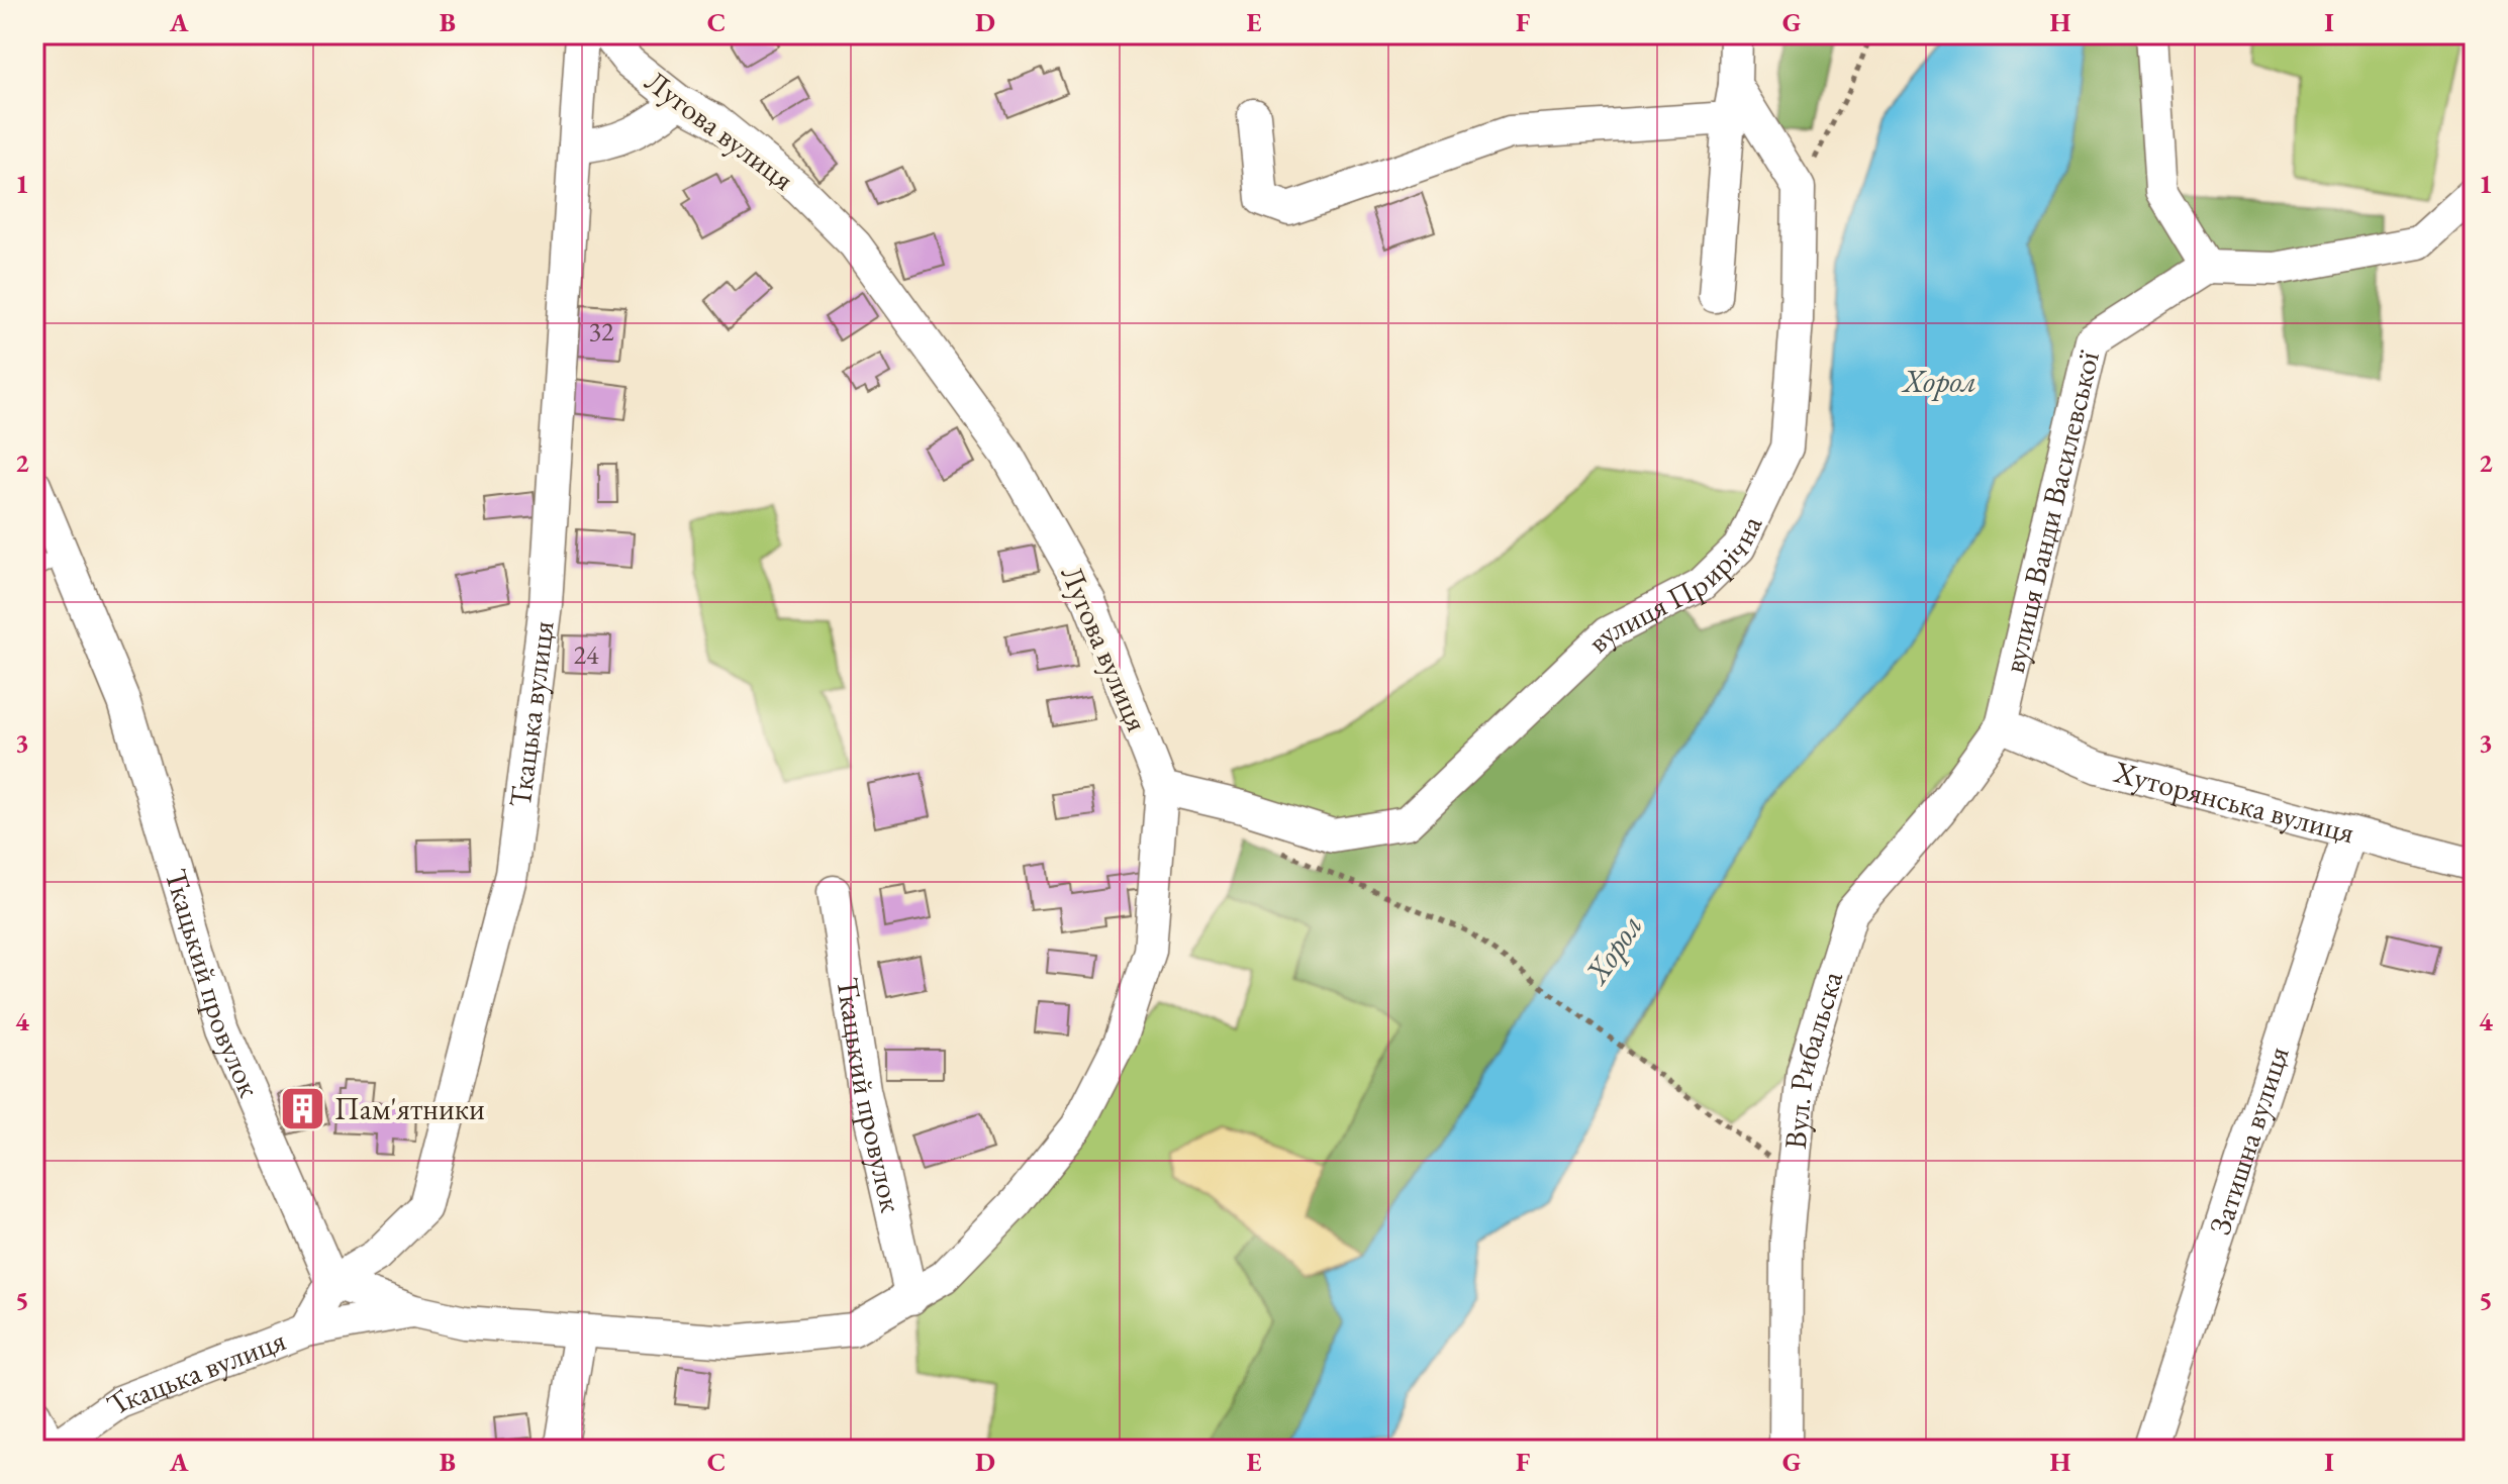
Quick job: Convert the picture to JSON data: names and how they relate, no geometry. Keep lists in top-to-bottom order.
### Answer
{
  "streets": {
    "street": [
      "Лугова вулиця",
      "вулиця Ванди Василевської",
      "вулиця Прирічна",
      "Ткацька вулиця",
      "Хуторянська вулиця",
      "Ткацький провулок",
      "Вул. Рибальска",
      "Затишна вулиця"
    ]
  },
  "crossings": [
    ["Лугова вулиця", "вулиця Прирічна"],
    ["Лугова вулиця", "Ткацький провулок"],
    ["вулиця Ванди Василевської", "Хуторянська вулиця"],
    ["вулиця Ванди Василевської", "Вул. Рибальска"],
    ["Ткацька вулиця", "Ткацький провулок"],
    ["Хуторянська вулиця", "Вул. Рибальска"],
    ["Хуторянська вулиця", "Затишна вулиця"]
  ],
  "water": ["Хорол"],
  "places": {
    "building": ["Пам'ятники"]
  },
  "house_numbers": ["32", "24"],
  "grid": {
    "columns": [
      "A",
      "B",
      "C",
      "D",
      "E",
      "F",
      "G",
      "H",
      "I"
    ],
    "rows": [
      "1",
      "2",
      "3",
      "4",
      "5"
    ]
  }
}
